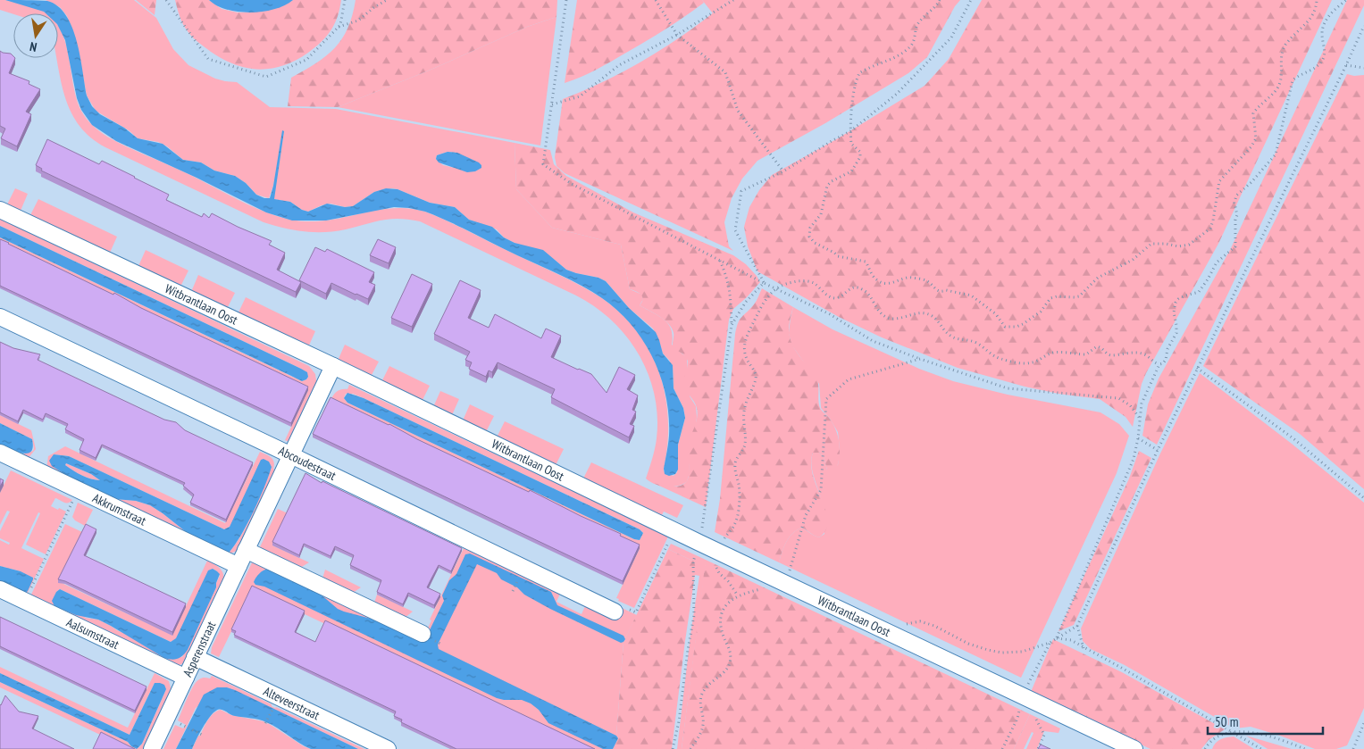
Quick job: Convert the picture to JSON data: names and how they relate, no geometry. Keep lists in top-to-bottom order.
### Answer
{
  "streets": {
    "street": [
      "Witbrantlaan Oost",
      "Abcoudestraat",
      "Akkrumstraat",
      "Aalsumstraat",
      "Asperenstraat",
      "Alteveerstraat"
    ]
  },
  "crossings": [
    ["Witbrantlaan Oost", "Asperenstraat"],
    ["Abcoudestraat", "Asperenstraat"],
    ["Akkrumstraat", "Asperenstraat"],
    ["Aalsumstraat", "Asperenstraat"],
    ["Asperenstraat", "Alteveerstraat"]
  ],
  "scale_bar": "50 m",
  "north": "bottom"
}
